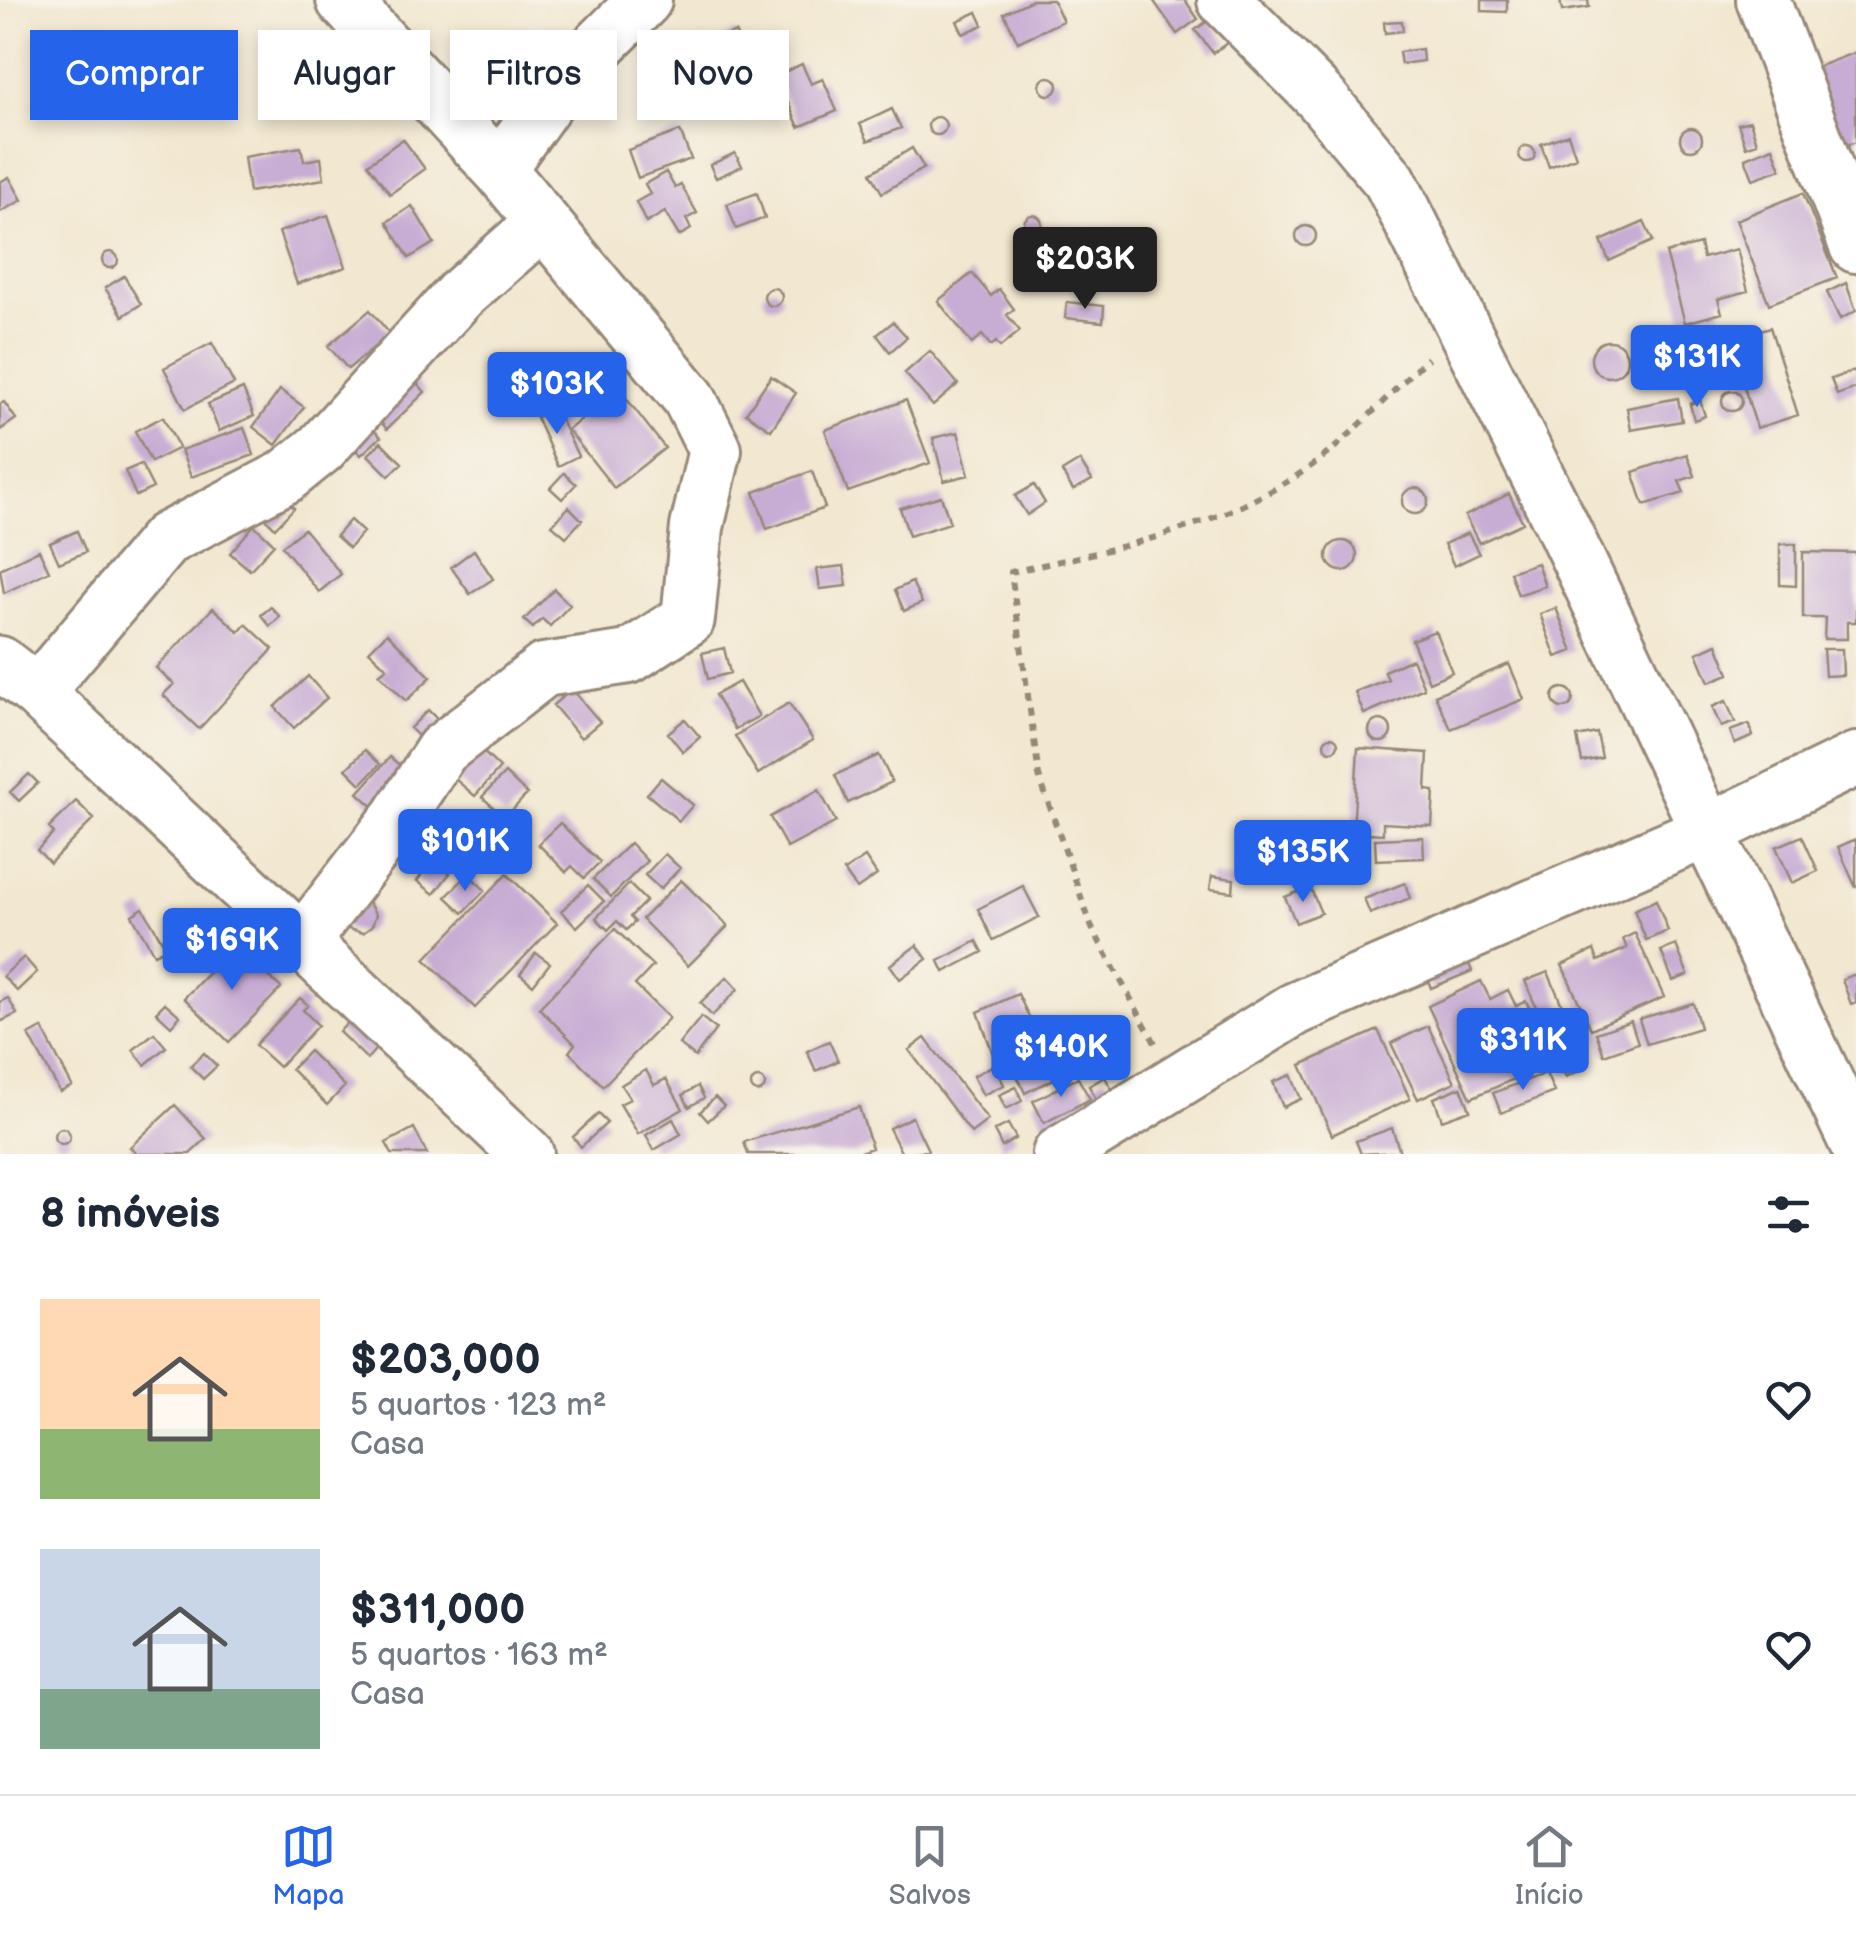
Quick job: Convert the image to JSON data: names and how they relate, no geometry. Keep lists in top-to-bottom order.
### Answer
{
  "page": {
    "chip": [
      "Comprar",
      "Alugar",
      "Filtros",
      "Novo"
    ],
    "price": [
      "$203K",
      "$131K",
      "$103K",
      "$101K",
      "$135K",
      "$169K",
      "$311K",
      "$140K"
    ],
    "heading": "8 imóveis",
    "list": [
      {
        "name": "$203,000",
        "note": "5 quartos · 123 m² · Casa"
      },
      {
        "name": "$311,000",
        "note": "5 quartos · 163 m² · Casa"
      }
    ],
    "tabs": ["Mapa", "Salvos", "Início"]
  }
}
